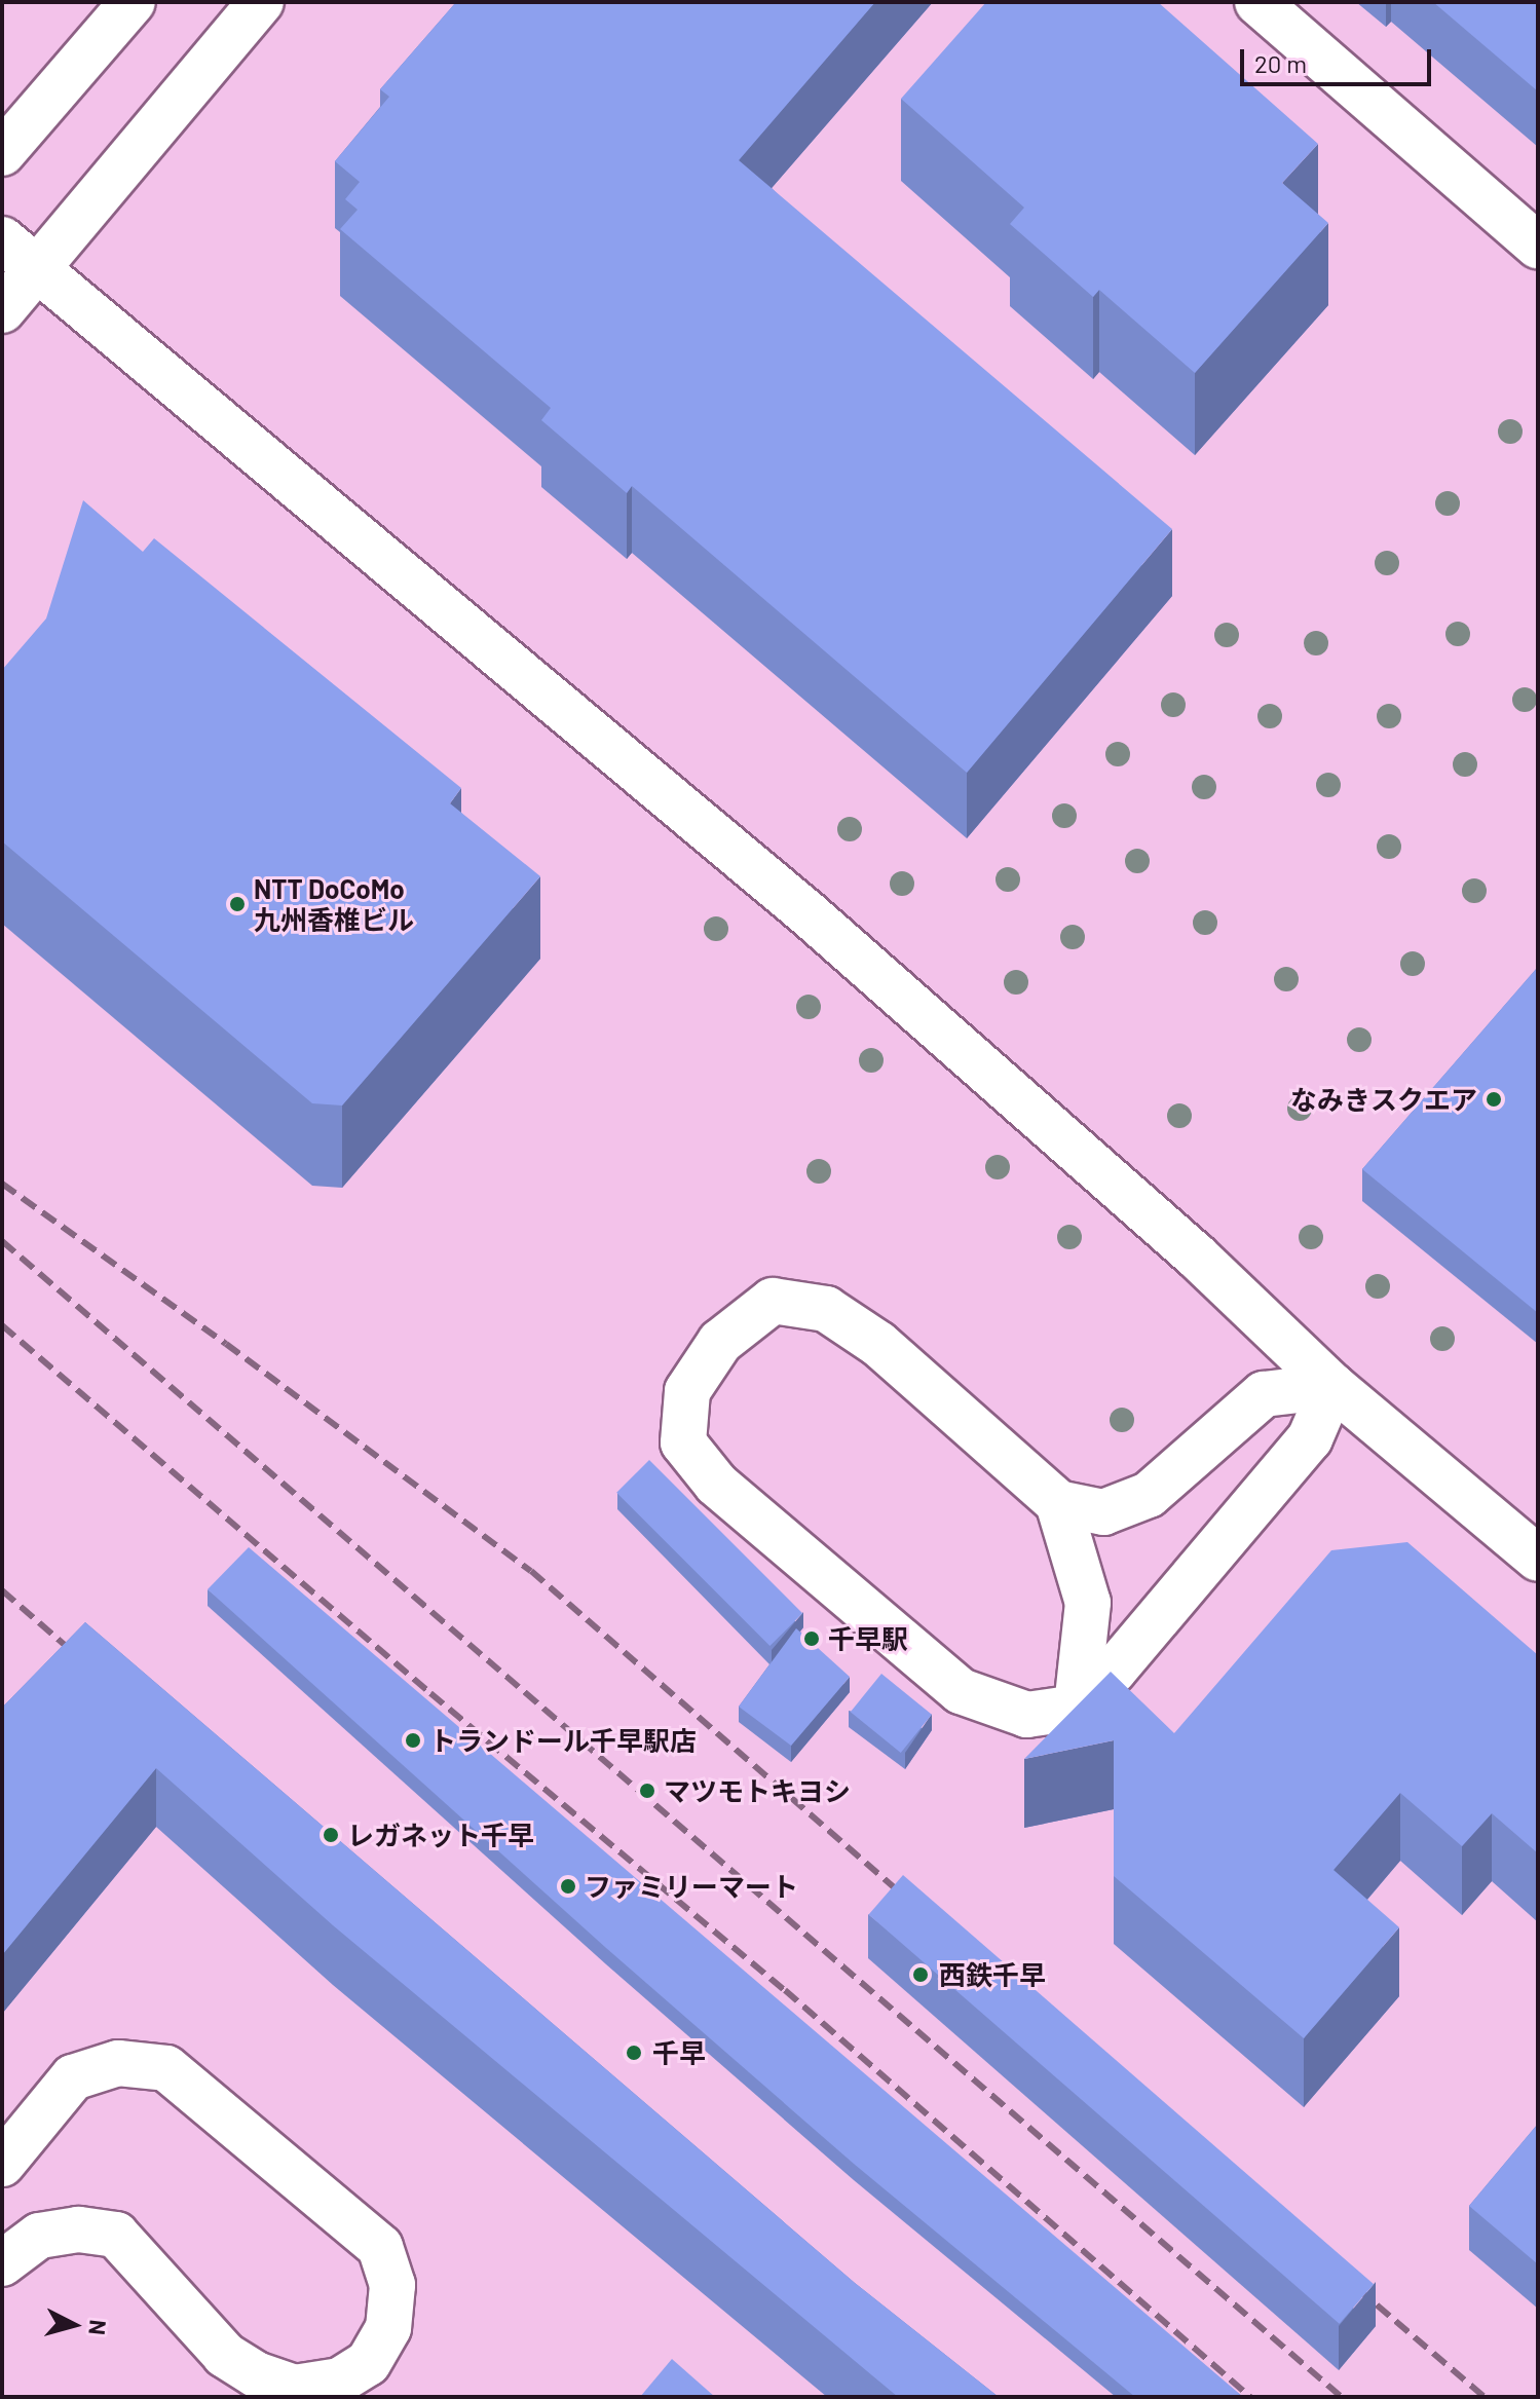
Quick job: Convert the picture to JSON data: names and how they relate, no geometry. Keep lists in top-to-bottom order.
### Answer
{
  "places": [
    "NTT DoCoMo 九州香椎ビル",
    "なみきスクエア",
    "千早駅",
    "トランドール千早駅店",
    "マツモトキヨシ",
    "レガネット千早",
    "ファミリーマート",
    "西鉄千早",
    "千早"
  ],
  "scale_bar": "20 m",
  "north": "right"
}
